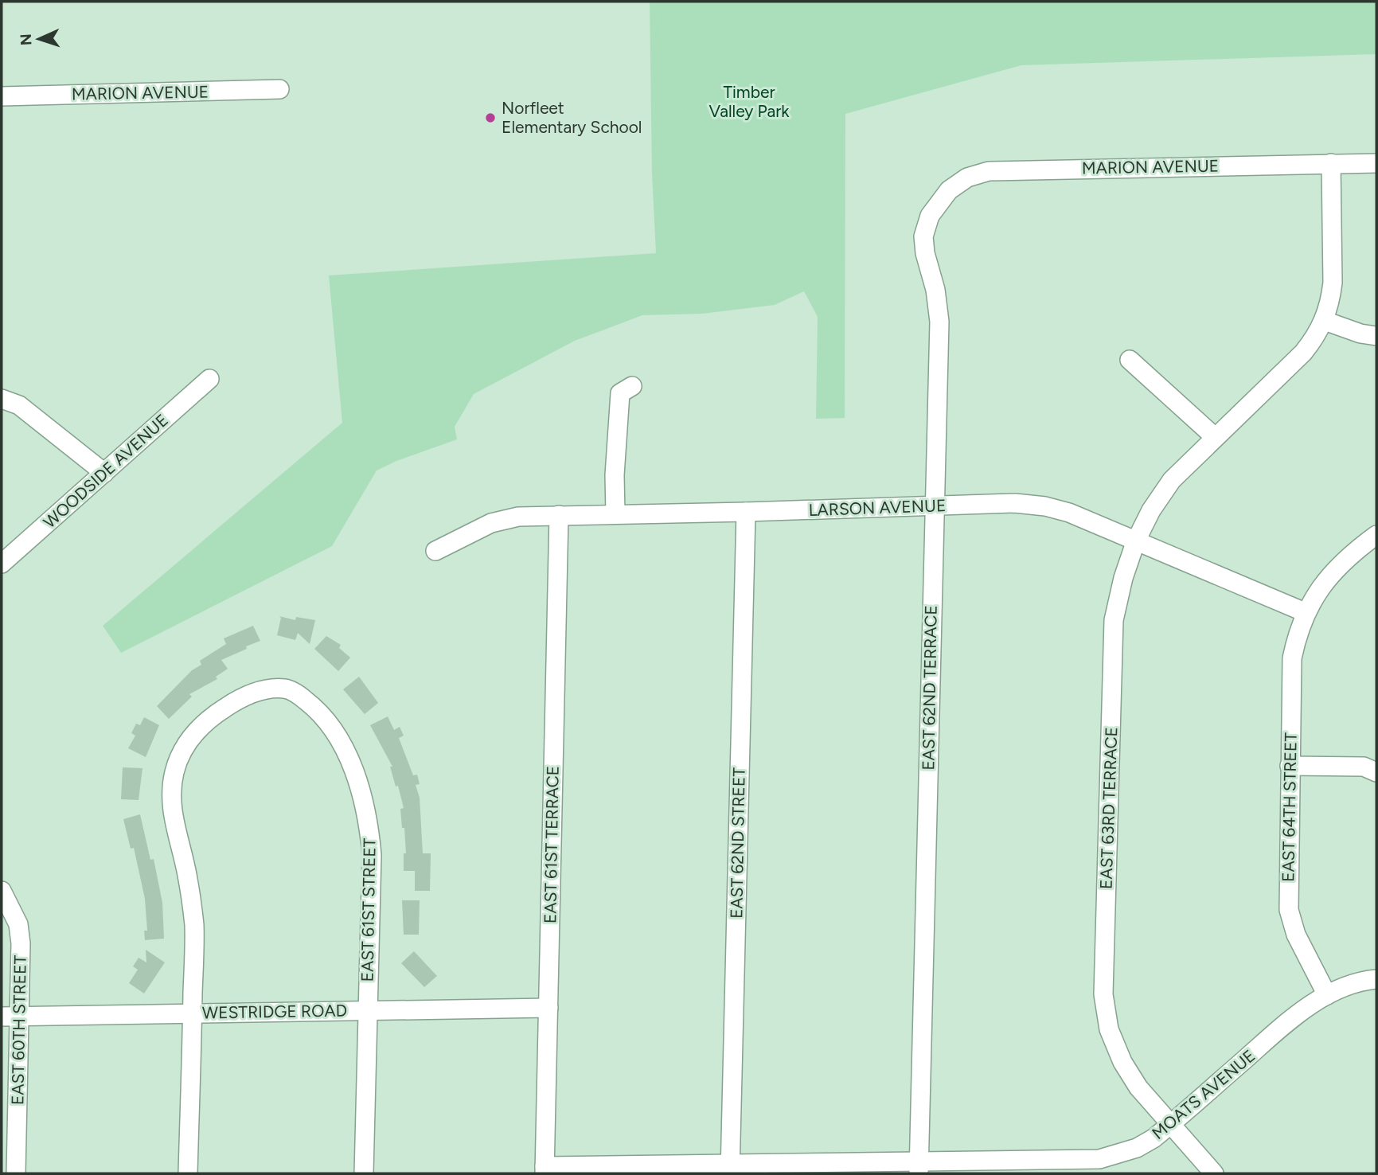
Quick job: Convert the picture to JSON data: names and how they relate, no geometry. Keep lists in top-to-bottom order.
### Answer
{
  "streets": {
    "street": [
      "MARION AVENUE",
      "WOODSIDE AVENUE",
      "LARSON AVENUE",
      "EAST 62ND TERRACE",
      "EAST 64TH STREET",
      "EAST 63RD TERRACE",
      "EAST 62ND STREET",
      "EAST 61ST TERRACE",
      "EAST 61ST STREET",
      "WESTRIDGE ROAD",
      "EAST 60TH STREET",
      "MOATS AVENUE"
    ]
  },
  "crossings": [
    ["MARION AVENUE", "EAST 62ND TERRACE"],
    ["MARION AVENUE", "EAST 63RD TERRACE"],
    ["LARSON AVENUE", "EAST 62ND TERRACE"],
    ["LARSON AVENUE", "EAST 64TH STREET"],
    ["LARSON AVENUE", "EAST 63RD TERRACE"],
    ["LARSON AVENUE", "EAST 62ND STREET"],
    ["LARSON AVENUE", "EAST 61ST TERRACE"],
    ["EAST 62ND TERRACE", "MOATS AVENUE"],
    ["EAST 64TH STREET", "MOATS AVENUE"],
    ["EAST 63RD TERRACE", "MOATS AVENUE"],
    ["EAST 62ND STREET", "MOATS AVENUE"],
    ["EAST 61ST TERRACE", "WESTRIDGE ROAD"],
    ["EAST 61ST TERRACE", "MOATS AVENUE"],
    ["EAST 61ST STREET", "WESTRIDGE ROAD"],
    ["WESTRIDGE ROAD", "EAST 60TH STREET"]
  ],
  "parks": ["Timber Valley Park"],
  "places": ["Norfleet Elementary School"],
  "north": "left"
}
